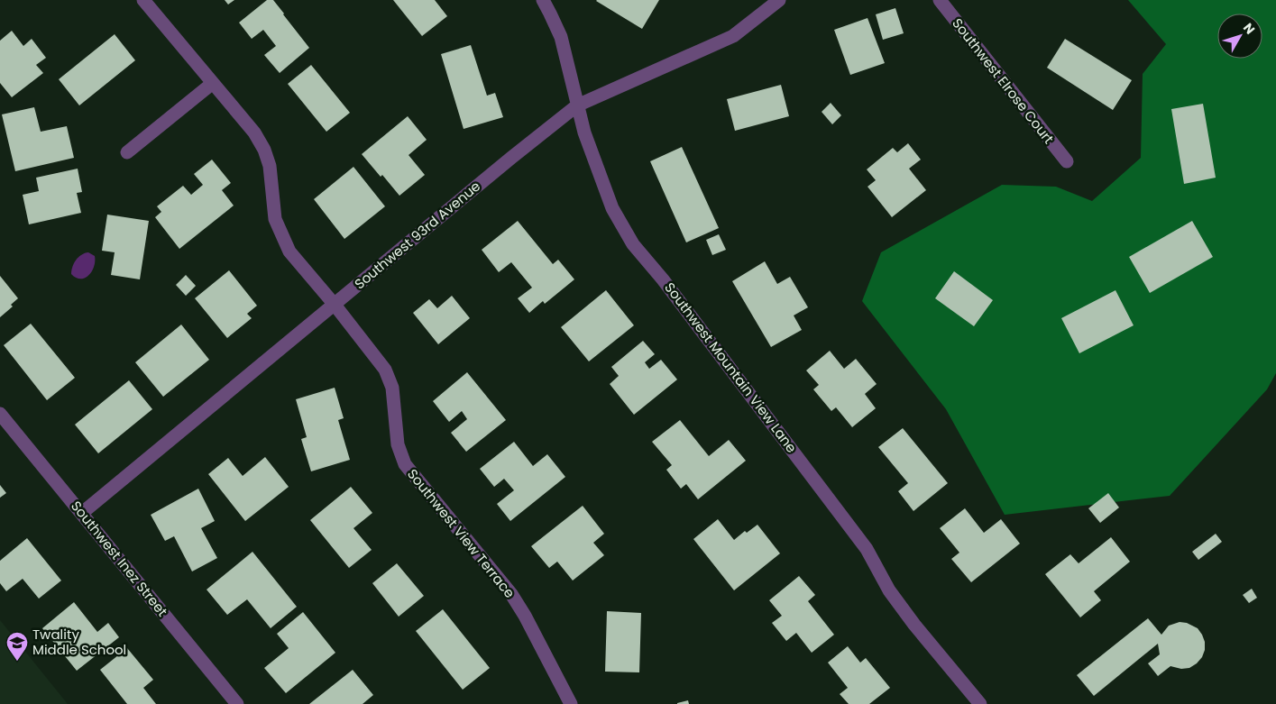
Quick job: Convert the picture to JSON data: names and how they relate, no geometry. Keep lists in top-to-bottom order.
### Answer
{
  "streets": {
    "street": [
      "Southwest Elrose Court",
      "Southwest 93rd Avenue",
      "Southwest Mountain View Lane",
      "Southwest View Terrace",
      "Southwest Inez Street"
    ]
  },
  "crossings": [
    ["Southwest 93rd Avenue", "Southwest Mountain View Lane"],
    ["Southwest 93rd Avenue", "Southwest View Terrace"],
    ["Southwest 93rd Avenue", "Southwest Inez Street"]
  ],
  "places": {
    "school or university": ["Twality Middle School"]
  },
  "north": "top right"
}
